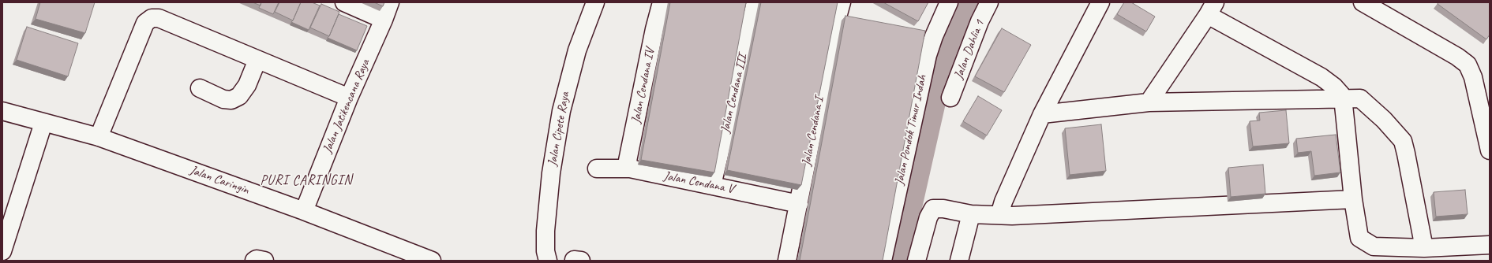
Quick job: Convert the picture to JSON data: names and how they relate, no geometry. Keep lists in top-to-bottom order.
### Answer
{
  "streets": {
    "street": [
      "Jalan Dahlia 1",
      "Jalan Cendana IV",
      "Jalan Cendana III",
      "Jalan Jatikencana Raya",
      "Jalan Cipete Raya",
      "Jalan Pondok Timur Indah",
      "Jalan Cendana I",
      "Jalan Caringin",
      "Jalan Cendana V"
    ]
  },
  "crossings": [
    ["Jalan Cendana IV", "Jalan Cendana V"],
    ["Jalan Cendana III", "Jalan Cendana V"],
    ["Jalan Jatikencana Raya", "Jalan Caringin"],
    ["Jalan Cendana I", "Jalan Cendana V"]
  ],
  "districts": ["PURI CARINGIN"]
}
